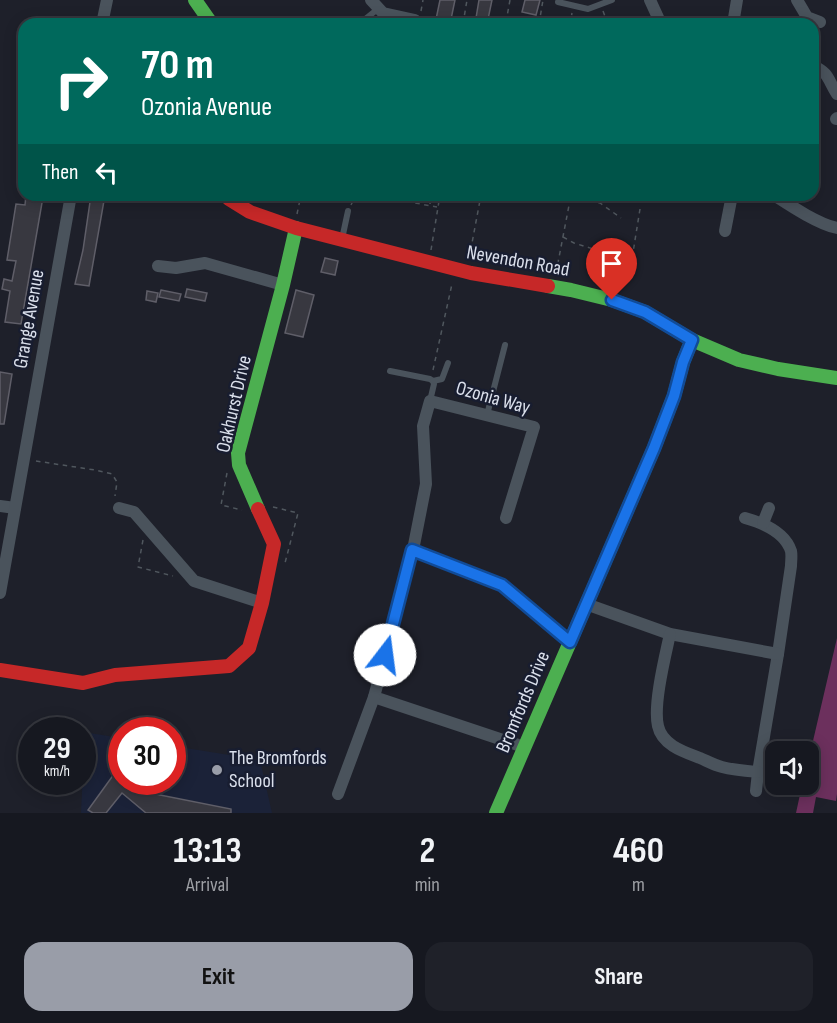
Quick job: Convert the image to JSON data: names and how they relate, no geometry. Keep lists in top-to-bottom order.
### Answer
{
  "streets": {
    "street": [
      "Nevendon Road",
      "Grange Avenue",
      "Ozonia Way",
      "Oakhurst Drive",
      "Bromfords Drive"
    ]
  },
  "crossings": [
    ["Nevendon Road", "Oakhurst Drive"],
    ["Nevendon Road", "Bromfords Drive"]
  ],
  "places": ["The Bromfords School"],
  "page": {
    "turn": ["70 m", "Ozonia Avenue"],
    "then": "Then",
    "speed": "29 km/h",
    "limit": "30",
    "eta": [
      "13:13",
      "Arrival",
      "2",
      "min",
      "460",
      "m"
    ],
    "buttons": ["Exit", "Share"]
  }
}
